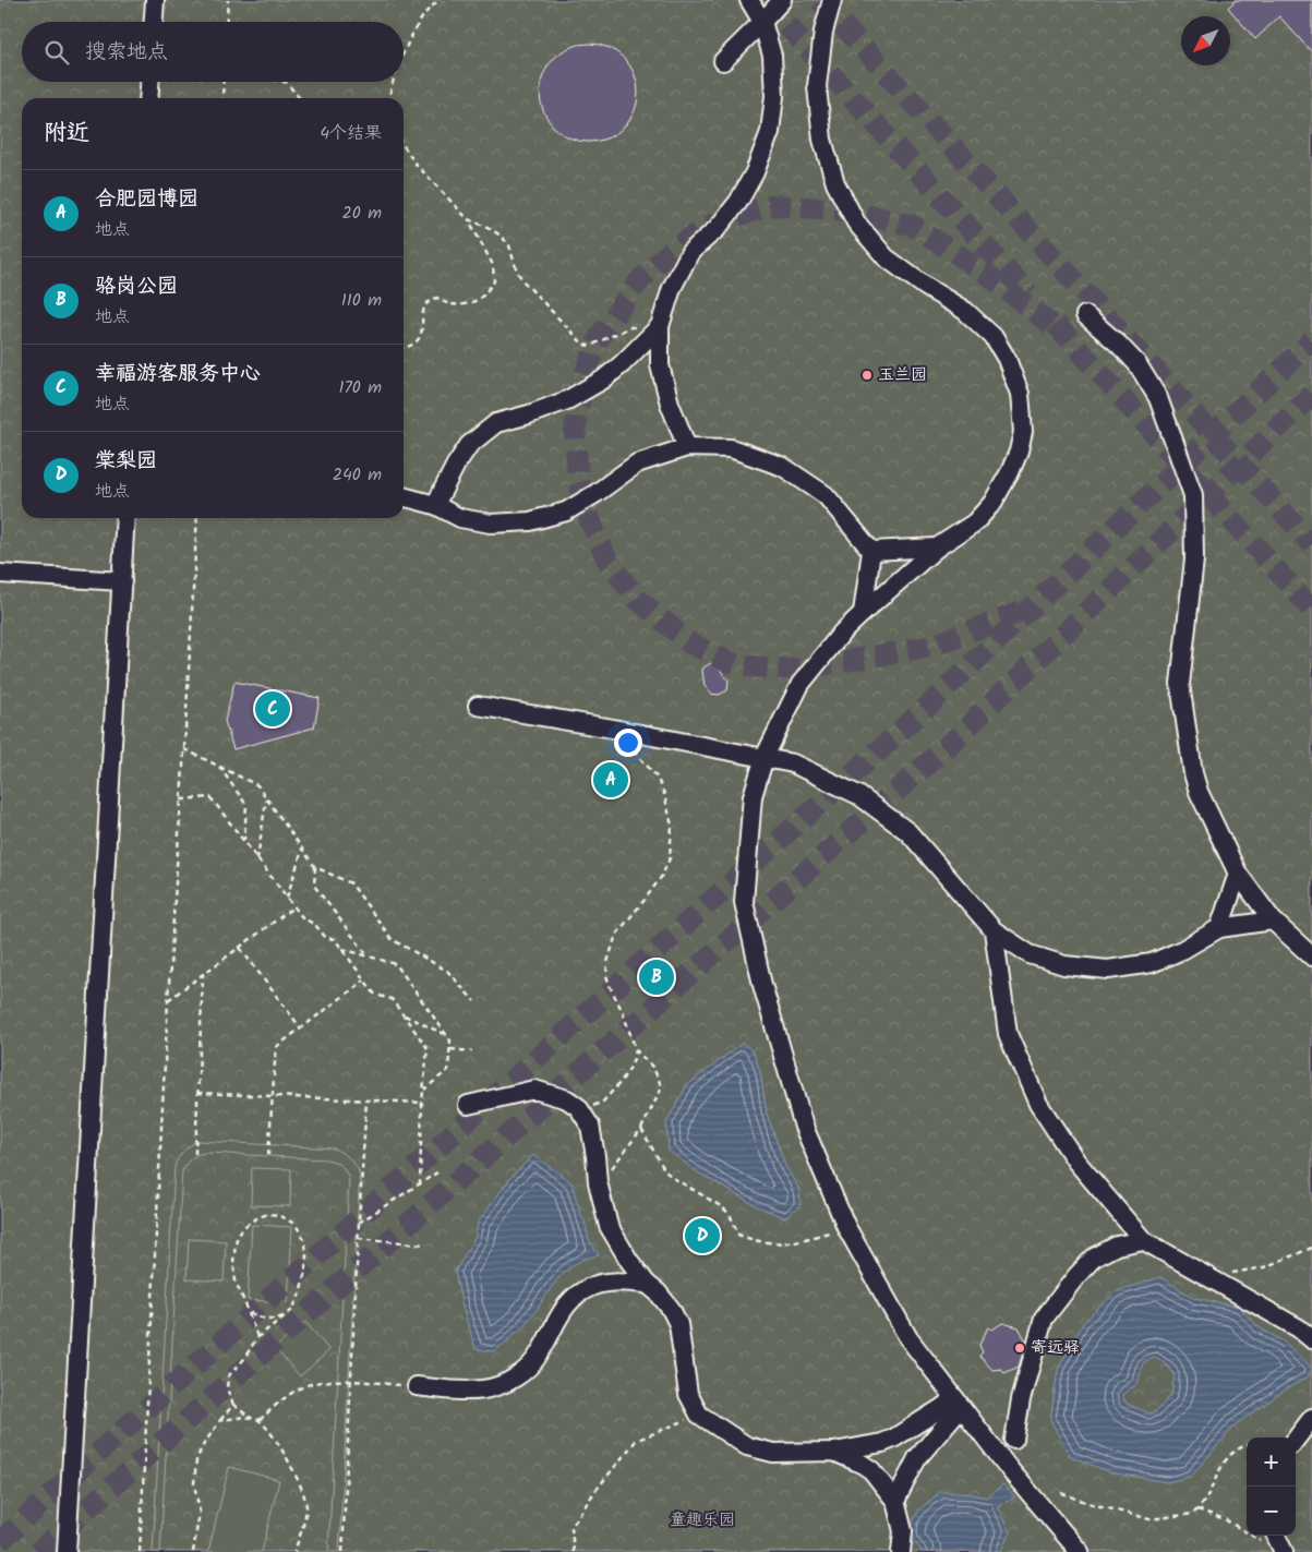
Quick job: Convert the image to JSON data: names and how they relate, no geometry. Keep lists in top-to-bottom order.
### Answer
{
  "parks": ["童趣乐园"],
  "places": ["玉兰园", "寄远驿"],
  "north": "bottom left",
  "page": {
    "search": "搜索地点",
    "heading": ["附近", "4个结果"],
    "list": [
      {
        "mark": "A",
        "name": "合肥园博园",
        "note": "地点",
        "value": "20 m"
      },
      {
        "mark": "B",
        "name": "骆岗公园",
        "note": "地点",
        "value": "110 m"
      },
      {
        "mark": "C",
        "name": "幸福游客服务中心",
        "note": "地点",
        "value": "170 m"
      },
      {
        "mark": "D",
        "name": "棠梨园",
        "note": "地点",
        "value": "240 m"
      }
    ],
    "pins": [
      "C",
      "A",
      "B",
      "D"
    ],
    "map_buttons": ["+", "−"]
  }
}
